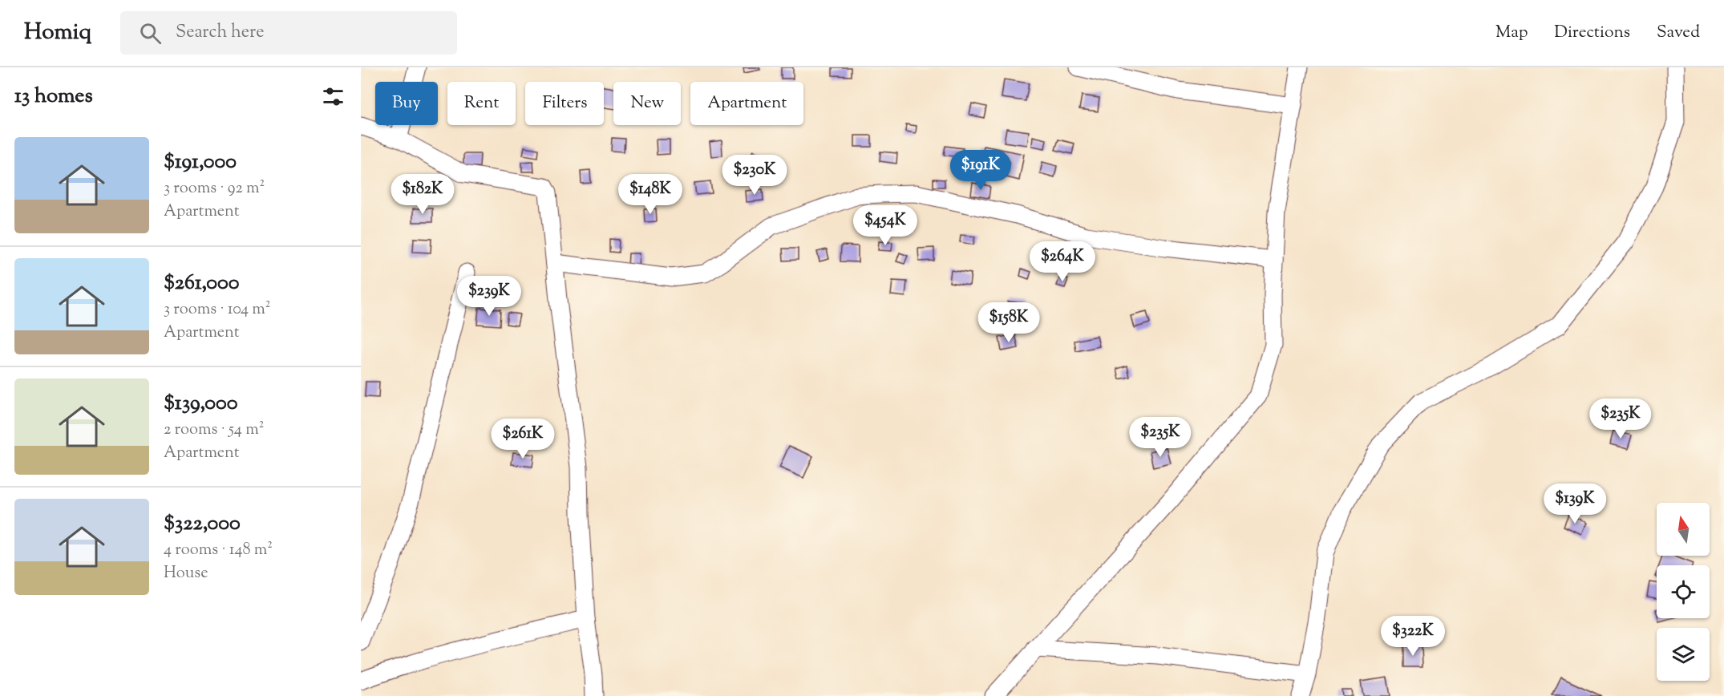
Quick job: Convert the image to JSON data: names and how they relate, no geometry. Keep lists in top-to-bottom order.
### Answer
{
  "north": "top",
  "page": {
    "header": "Homiq",
    "search": "Search here",
    "nav": ["Map", "Directions", "Saved"],
    "heading": "13 homes",
    "chip": [
      "Buy",
      "Rent",
      "Filters",
      "New",
      "Apartment"
    ],
    "list": [
      {
        "name": "$191,000",
        "note": "3 rooms · 92 m² · Apartment"
      },
      {
        "name": "$261,000",
        "note": "3 rooms · 104 m² · Apartment"
      },
      {
        "name": "$139,000",
        "note": "2 rooms · 54 m² · Apartment"
      },
      {
        "name": "$322,000",
        "note": "4 rooms · 148 m² · House"
      }
    ],
    "price": [
      "$191K",
      "$230K",
      "$182K",
      "$148K",
      "$454K",
      "$264K",
      "$239K",
      "$158K",
      "$235K",
      "$235K",
      "$261K",
      "$139K",
      "$322K"
    ]
  }
}
